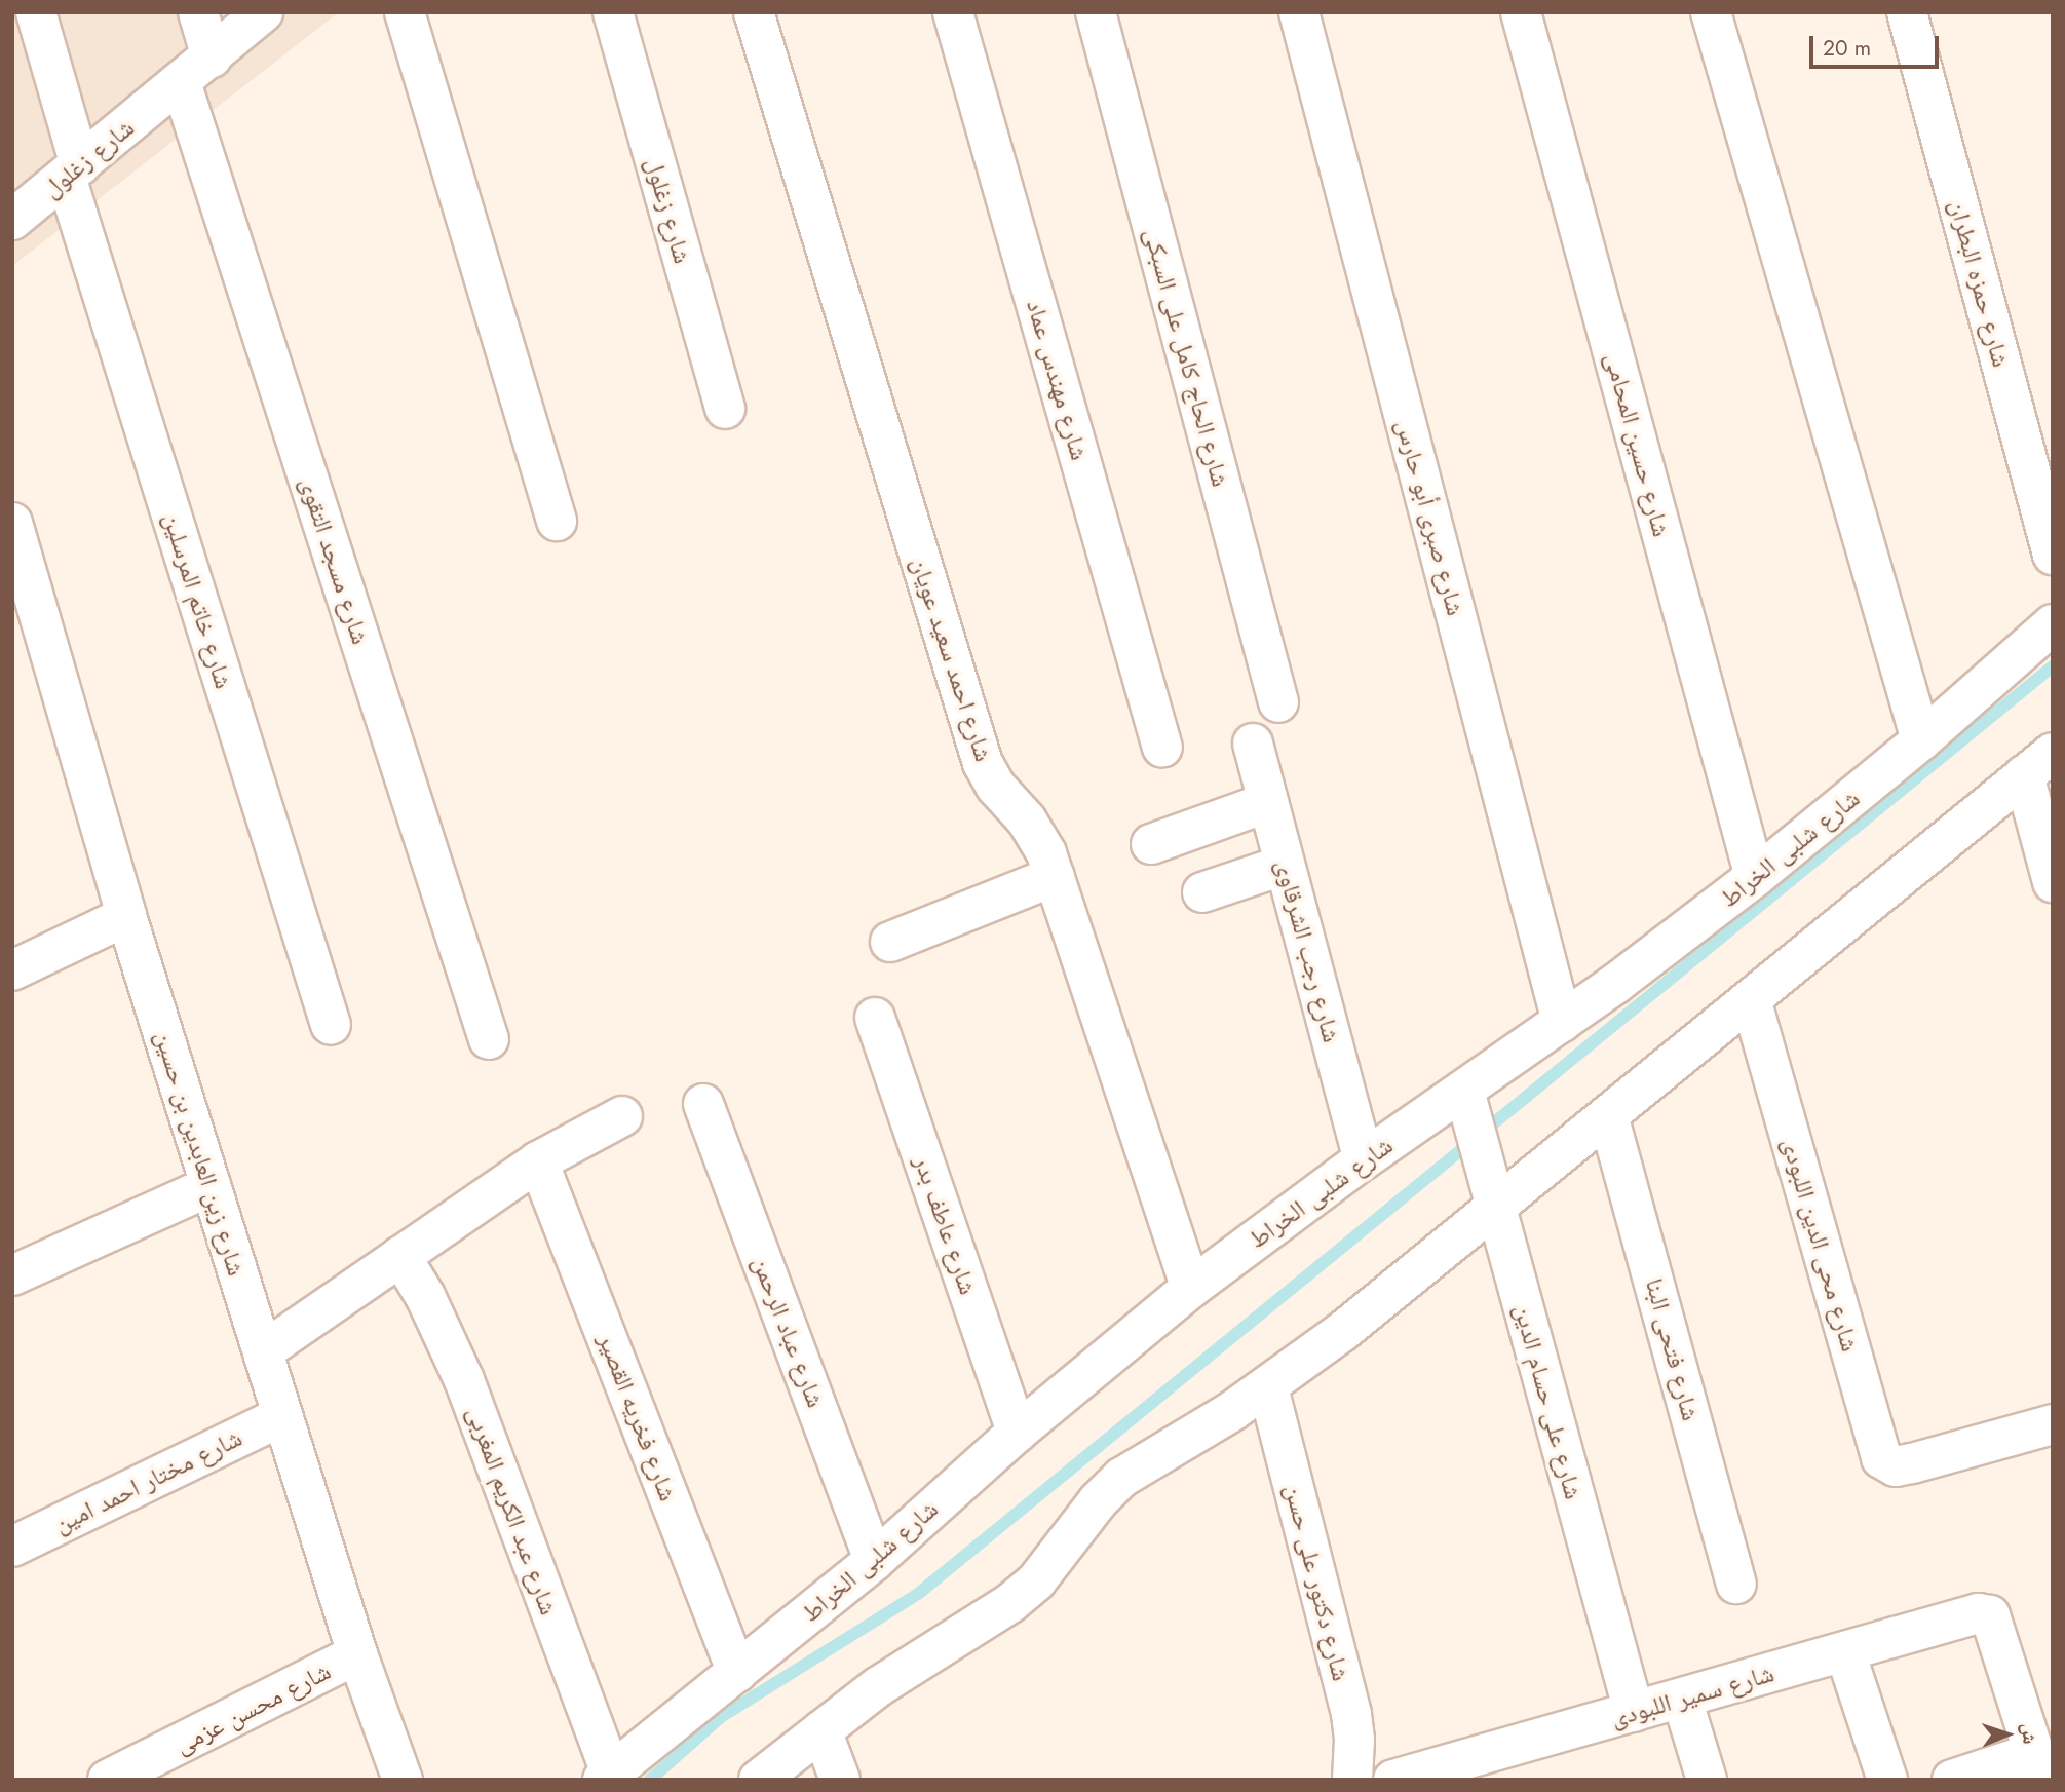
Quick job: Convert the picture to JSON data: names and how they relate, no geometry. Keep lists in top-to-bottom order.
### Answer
{
  "streets": {
    "street": [
      "شارع زغلول",
      "شارع حمزه البطران",
      "شارع الحاج كامل على السبكى",
      "شارع مهندس عماد",
      "شارع حسين المحامى",
      "شارع صبرى أبو حارس",
      "شارع مسجد التقوى",
      "شارع خاتم المرسلين",
      "شارع احمد سعيد عويان",
      "شارع شلبى الخراط",
      "شارع رجب الشرقاوى",
      "شارع زين العابدين بن حسين",
      "شارع عاطف بدر",
      "شارع محى الدين اللبودى",
      "شارع عباد الرحمن",
      "شارع فتحى البنا",
      "شارع على حسام الدين",
      "شارع فخريه القصير",
      "شارع مختار احمد امين",
      "شارع عبد الكريم المغربى",
      "شارع دكتور على حسن",
      "شارع سمير اللبودى",
      "شارع محسن عزمى"
    ]
  },
  "crossings": [
    ["شارع زغلول", "شارع مسجد التقوى"],
    ["شارع زغلول", "شارع خاتم المرسلين"],
    ["شارع حسين المحامى", "شارع شلبى الخراط"],
    ["شارع صبرى أبو حارس", "شارع شلبى الخراط"],
    ["شارع احمد سعيد عويان", "شارع شلبى الخراط"],
    ["شارع شلبى الخراط", "شارع رجب الشرقاوى"],
    ["شارع شلبى الخراط", "شارع عاطف بدر"],
    ["شارع شلبى الخراط", "شارع عباد الرحمن"],
    ["شارع شلبى الخراط", "شارع على حسام الدين"],
    ["شارع شلبى الخراط", "شارع فخريه القصير"],
    ["شارع شلبى الخراط", "شارع عبد الكريم المغربى"],
    ["شارع زين العابدين بن حسين", "شارع مختار احمد امين"],
    ["شارع زين العابدين بن حسين", "شارع محسن عزمى"],
    ["شارع على حسام الدين", "شارع سمير اللبودى"]
  ],
  "scale_bar": "20 m",
  "north": "right"
}
